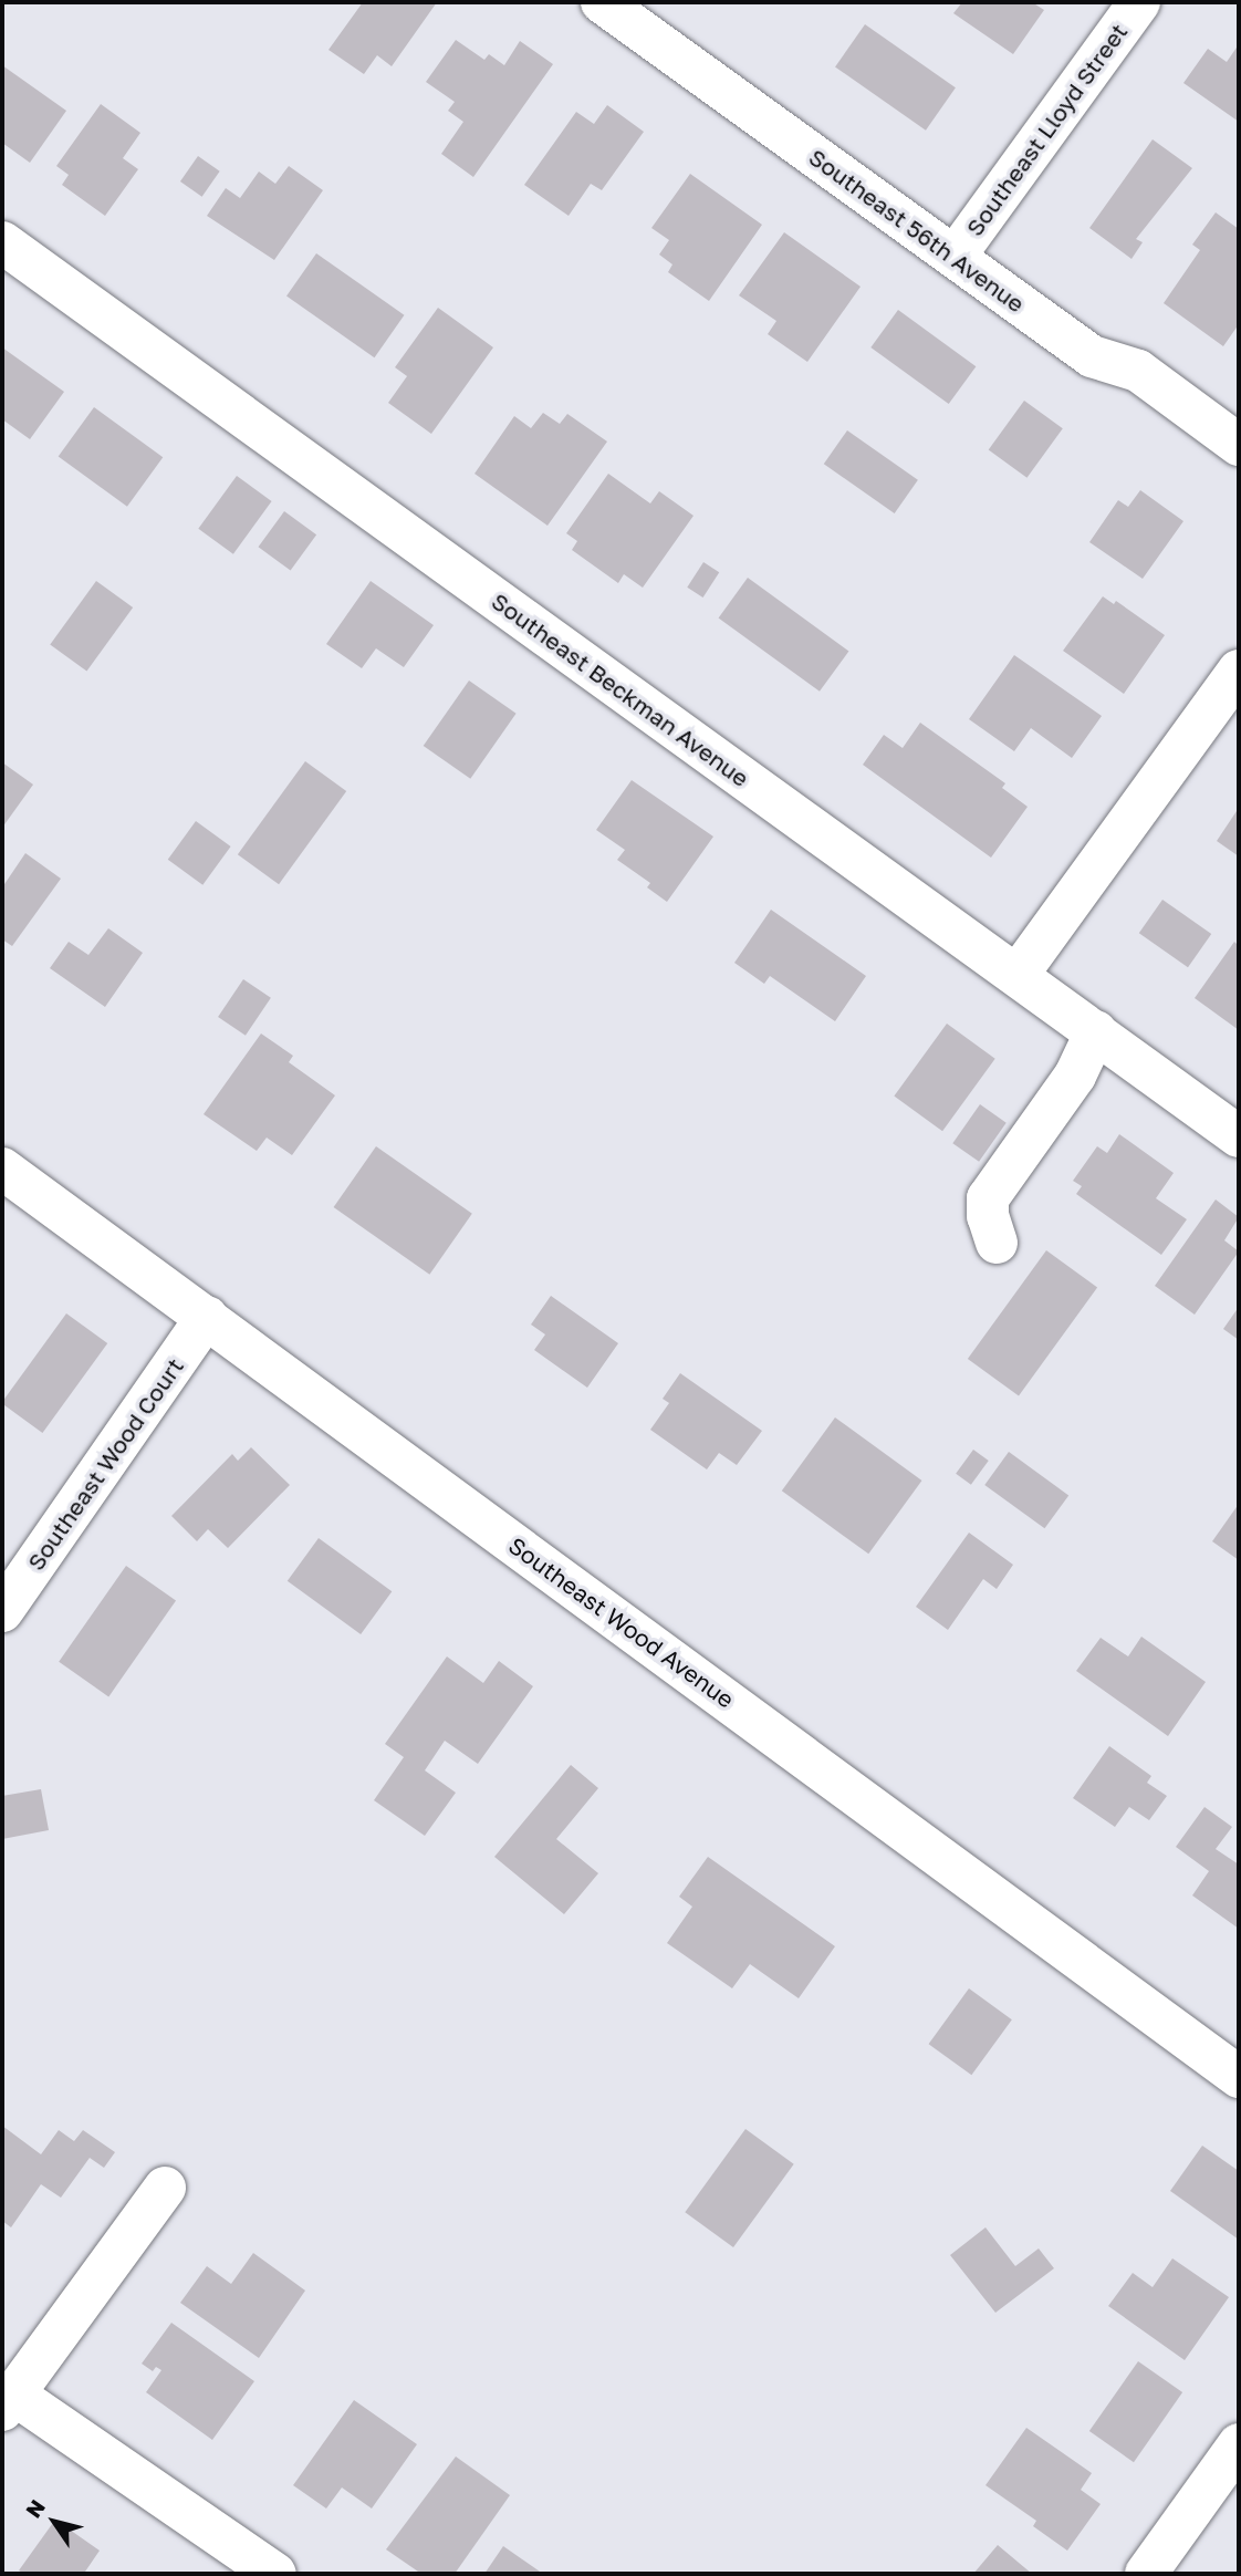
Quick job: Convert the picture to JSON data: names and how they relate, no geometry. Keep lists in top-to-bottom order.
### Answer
{
  "streets": {
    "street": [
      "Southeast Lloyd Street",
      "Southeast 56th Avenue",
      "Southeast Beckman Avenue",
      "Southeast Wood Court",
      "Southeast Wood Avenue"
    ]
  },
  "crossings": [
    ["Southeast Lloyd Street", "Southeast 56th Avenue"],
    ["Southeast Wood Court", "Southeast Wood Avenue"]
  ],
  "north": "top left"
}
